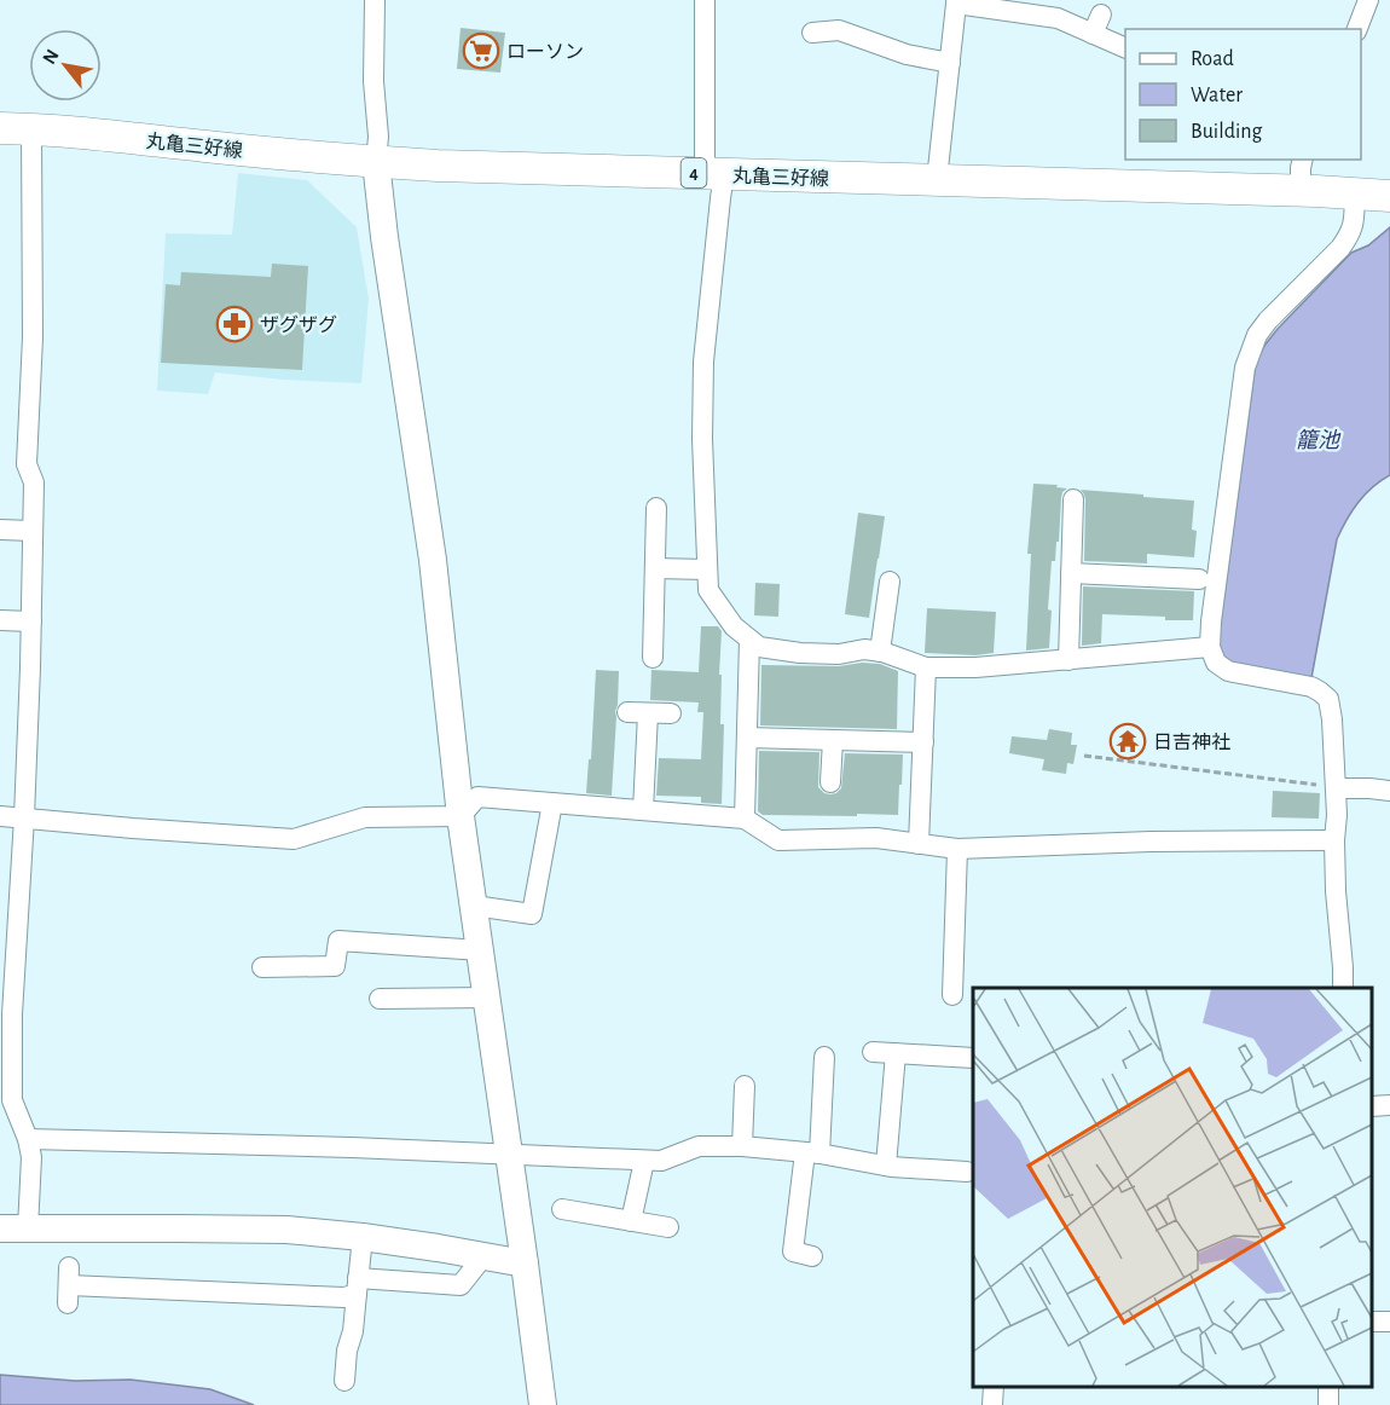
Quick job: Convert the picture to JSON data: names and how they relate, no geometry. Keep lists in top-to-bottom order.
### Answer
{
  "streets": {
    "main road": ["丸亀三好線", "4"]
  },
  "water": ["籠池"],
  "places": {
    "supermarket": ["ローソン"],
    "pharmacy": ["ザグザグ"],
    "temple": ["日吉神社"]
  },
  "legend": ["Road", "Water", "Building"],
  "north": "top left"
}
